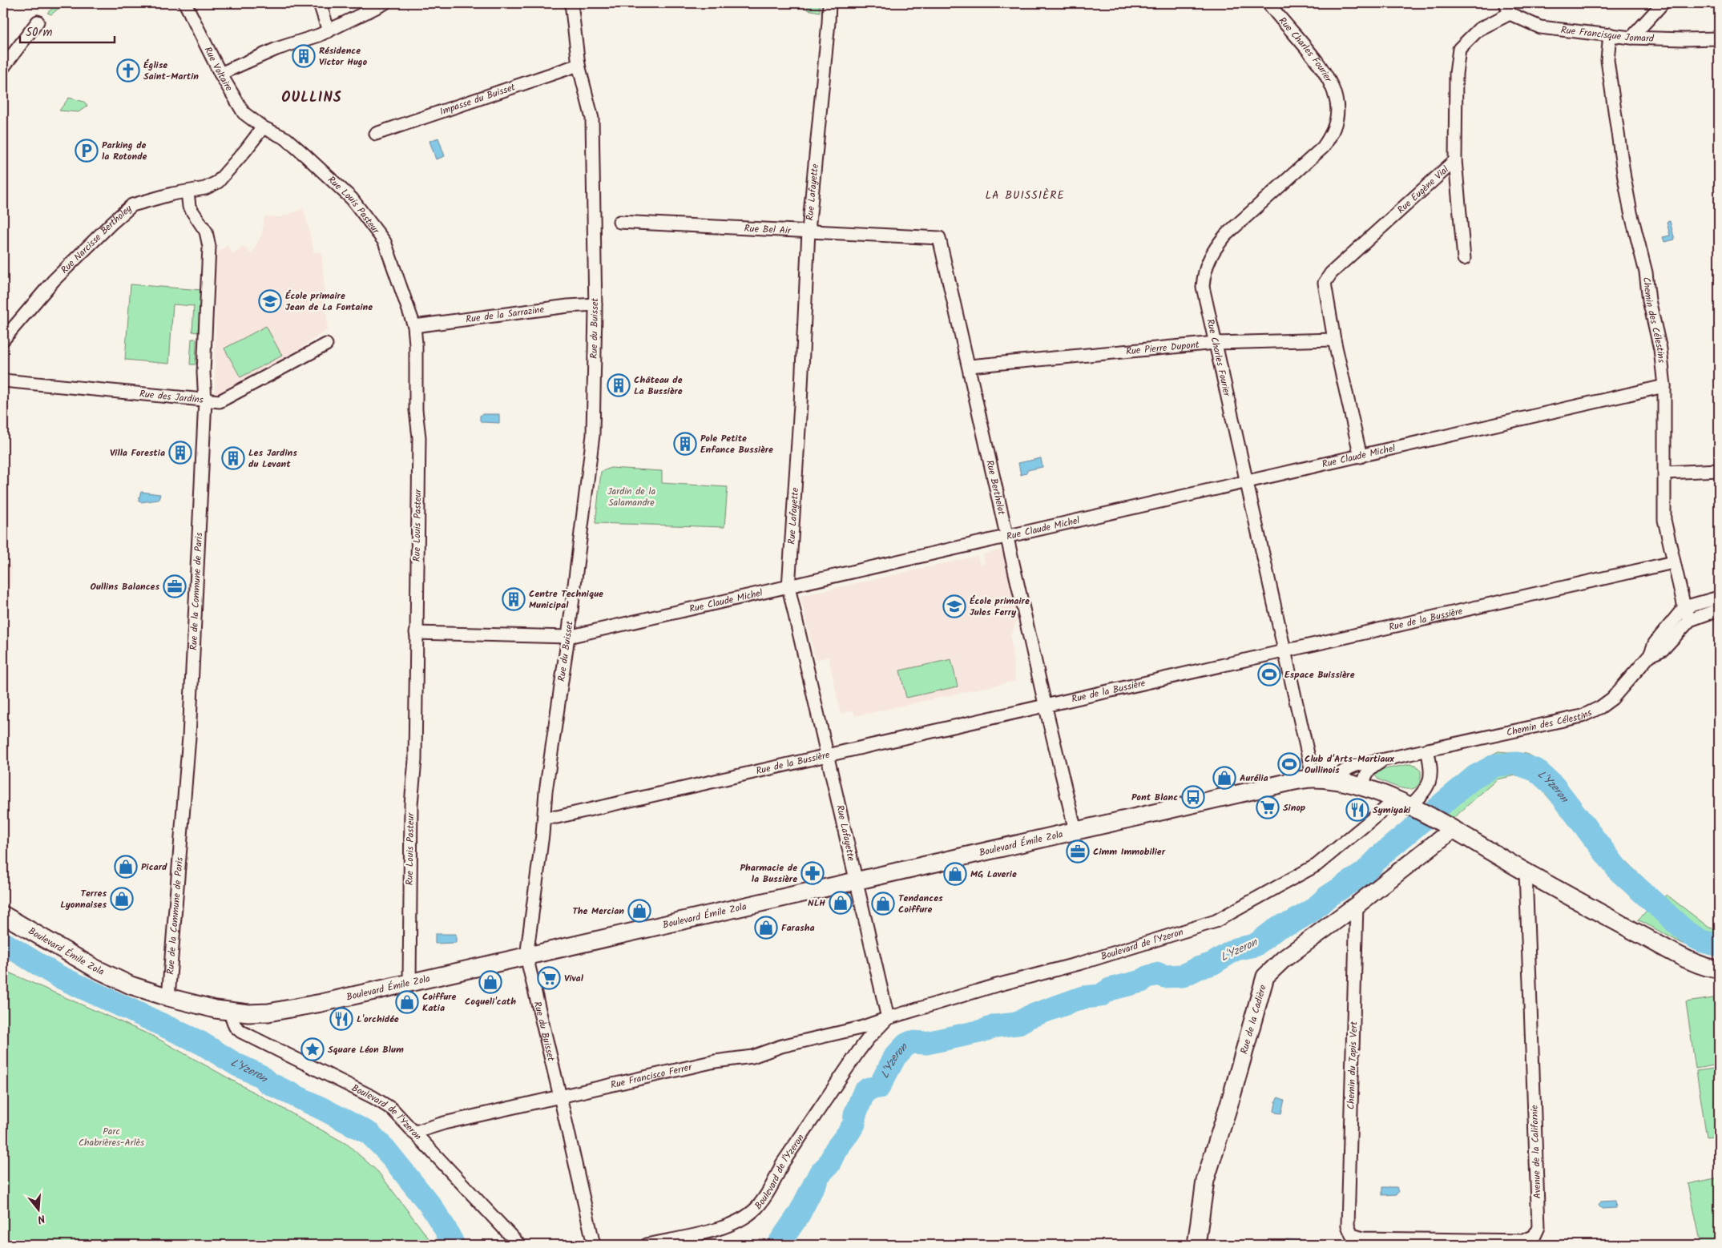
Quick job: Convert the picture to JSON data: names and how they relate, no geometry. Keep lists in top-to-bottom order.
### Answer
{
  "streets": {
    "main road": ["Boulevard Émile Zola", "Rue de la Cadière"],
    "street": [
      "Rue Francisque Jomard",
      "Rue Charles Fourier",
      "Rue Voltaire",
      "Impasse du Buisset",
      "Rue Eugène Vial",
      "Rue Lafayette",
      "Rue Louis Pasteur",
      "Rue Bel Air",
      "Rue Narcisse Bertholey",
      "Rue de la Sarrazine",
      "Chemin des Célestins",
      "Rue du Buisset",
      "Rue Pierre Dupont",
      "Rue des Jardins",
      "Rue Claude Michel",
      "Rue Berthelot",
      "Rue de la Commune de Paris",
      "Rue de la Bussière",
      "Boulevard de l'Yzeron",
      "Chemin du Tapis Vert",
      "Rue Francisco Ferrer",
      "Avenue de la Californie"
    ]
  },
  "crossings": [
    ["Rue Francisque Jomard", "Rue Eugène Vial"],
    ["Rue Francisque Jomard", "Chemin des Célestins"],
    ["Rue Charles Fourier", "Rue Pierre Dupont"],
    ["Rue Charles Fourier", "Rue Claude Michel"],
    ["Rue Charles Fourier", "Rue de la Bussière"],
    ["Rue Charles Fourier", "Boulevard Émile Zola"],
    ["Rue Voltaire", "Rue Louis Pasteur"],
    ["Rue Voltaire", "Rue Narcisse Bertholey"],
    ["Impasse du Buisset", "Rue du Buisset"],
    ["Rue Eugène Vial", "Rue Pierre Dupont"],
    ["Rue Lafayette", "Rue Bel Air"],
    ["Rue Lafayette", "Rue Claude Michel"],
    ["Rue Lafayette", "Rue de la Bussière"],
    ["Rue Lafayette", "Boulevard Émile Zola"],
    ["Rue Lafayette", "Boulevard de l'Yzeron"],
    ["Rue Lafayette", "Rue Francisco Ferrer"],
    ["Rue Louis Pasteur", "Rue Narcisse Bertholey"],
    ["Rue Louis Pasteur", "Rue de la Sarrazine"],
    ["Rue Louis Pasteur", "Rue Claude Michel"],
    ["Rue Louis Pasteur", "Boulevard Émile Zola"],
    ["Rue Bel Air", "Rue Berthelot"],
    ["Rue Narcisse Bertholey", "Rue de la Commune de Paris"],
    ["Rue de la Sarrazine", "Rue du Buisset"],
    ["Chemin des Célestins", "Rue Claude Michel"],
    ["Chemin des Célestins", "Rue de la Bussière"],
    ["Chemin des Célestins", "Boulevard Émile Zola"],
    ["Rue du Buisset", "Rue Claude Michel"],
    ["Rue du Buisset", "Rue de la Bussière"],
    ["Rue du Buisset", "Boulevard Émile Zola"],
    ["Rue du Buisset", "Rue Francisco Ferrer"],
    ["Rue Pierre Dupont", "Rue Berthelot"],
    ["Rue des Jardins", "Rue de la Commune de Paris"],
    ["Rue Claude Michel", "Rue Berthelot"],
    ["Rue Berthelot", "Rue de la Bussière"],
    ["Rue Berthelot", "Boulevard Émile Zola"],
    ["Rue de la Commune de Paris", "Boulevard Émile Zola"],
    ["Boulevard Émile Zola", "Boulevard de l'Yzeron"],
    ["Boulevard Émile Zola", "Rue de la Cadière"],
    ["Boulevard Émile Zola", "Avenue de la Californie"],
    ["Boulevard de l'Yzeron", "Rue Francisco Ferrer"],
    ["Rue de la Cadière", "Chemin du Tapis Vert"],
    ["Chemin du Tapis Vert", "Avenue de la Californie"]
  ],
  "districts": ["OULLINS", "LA BUISSIÈRE"],
  "water": ["L'Yzeron"],
  "parks": ["Jardin de la Salamandre", "Parc Chabrières-Arlès"],
  "places": {
    "building": [
      "Résidence Victor Hugo",
      "Château de La Bussière",
      "Pole Petite Enfance Bussière",
      "Villa Forestia",
      "Les Jardins du Levant",
      "Centre Technique Municipal"
    ],
    "church": ["Église Saint-Martin"],
    "parking": ["Parking de la Rotonde"],
    "school or university": ["École primaire Jean de La Fontaine", "École primaire Jules Ferry"],
    "office": ["Oullins Balances", "Cimm Immobilier"],
    "sports": ["Espace Buissière", "Club d'Arts-Martiaux Oullinois"],
    "shop": [
      "Aurélia",
      "Picard",
      "MG Laverie",
      "Terres Lyonnaises",
      "NLH",
      "Tendances Coiffure",
      "The Mercian",
      "Farasha",
      "Coqueli'cath",
      "Coiffure Katia"
    ],
    "bus stop": ["Pont Blanc"],
    "supermarket": ["Sinop", "Vival"],
    "restaurant": ["Symiyaki", "L'orchidée"],
    "pharmacy": ["Pharmacie de la Bussière"],
    "place": ["Square Léon Blum"]
  },
  "scale_bar": "50 m",
  "north": "bottom"
}
